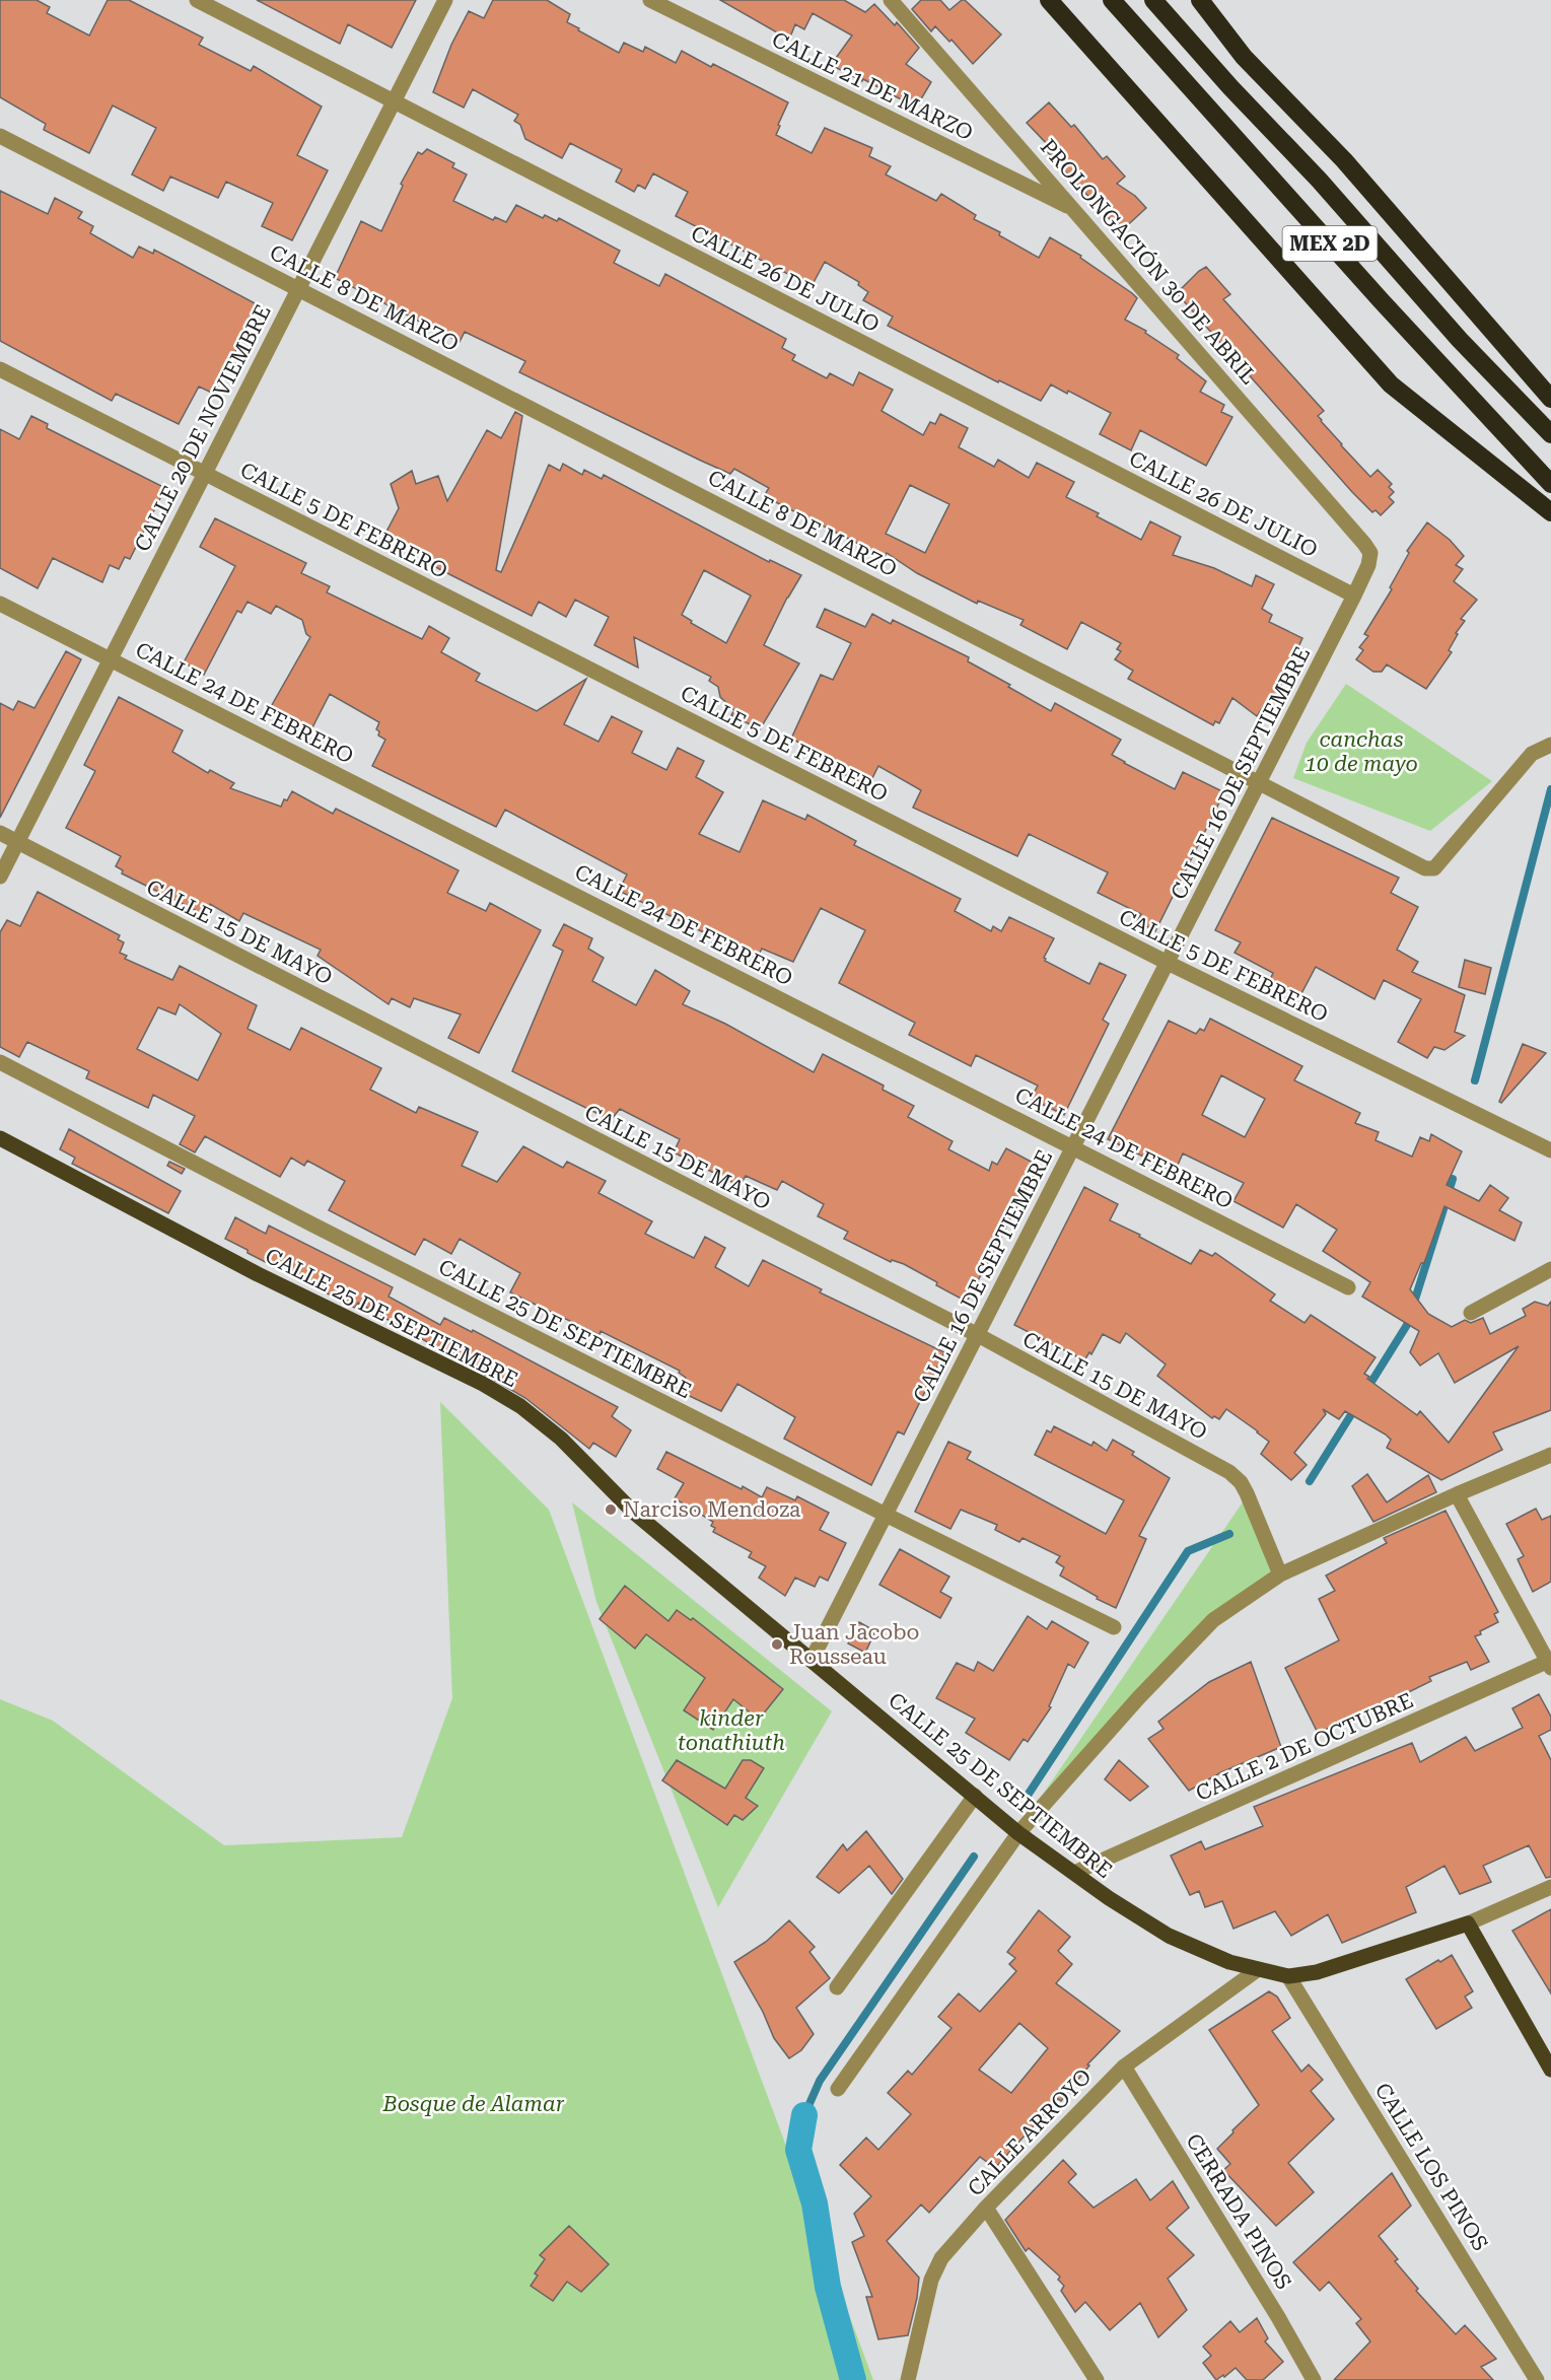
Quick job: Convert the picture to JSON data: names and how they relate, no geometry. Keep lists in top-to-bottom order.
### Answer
{
  "streets": {
    "highway": ["MEX 2D"],
    "main road": ["CALLE 25 DE SEPTIEMBRE"],
    "street": [
      "CALLE 21 DE MARZO",
      "PROLONGACIÓN 30 DE ABRIL",
      "CALLE 26 DE JULIO",
      "CALLE 8 DE MARZO",
      "CALLE 20 DE NOVIEMBRE",
      "CALLE 5 DE FEBRERO",
      "CALLE 24 DE FEBRERO",
      "CALLE 16 DE SEPTIEMBRE",
      "CALLE 15 DE MAYO",
      "CALLE 2 DE OCTUBRE",
      "CALLE ARROYO",
      "CALLE LOS PINOS",
      "CERRADA PINOS"
    ]
  },
  "crossings": [
    ["CALLE 21 DE MARZO", "PROLONGACIÓN 30 DE ABRIL"],
    ["PROLONGACIÓN 30 DE ABRIL", "CALLE 16 DE SEPTIEMBRE"],
    ["CALLE 26 DE JULIO", "CALLE 20 DE NOVIEMBRE"],
    ["CALLE 26 DE JULIO", "CALLE 16 DE SEPTIEMBRE"],
    ["CALLE 8 DE MARZO", "CALLE 20 DE NOVIEMBRE"],
    ["CALLE 8 DE MARZO", "CALLE 16 DE SEPTIEMBRE"],
    ["CALLE 20 DE NOVIEMBRE", "CALLE 5 DE FEBRERO"],
    ["CALLE 20 DE NOVIEMBRE", "CALLE 24 DE FEBRERO"],
    ["CALLE 20 DE NOVIEMBRE", "CALLE 15 DE MAYO"],
    ["CALLE 5 DE FEBRERO", "CALLE 16 DE SEPTIEMBRE"],
    ["CALLE 24 DE FEBRERO", "CALLE 16 DE SEPTIEMBRE"],
    ["CALLE 16 DE SEPTIEMBRE", "CALLE 15 DE MAYO"],
    ["CALLE 16 DE SEPTIEMBRE", "CALLE 25 DE SEPTIEMBRE"],
    ["CALLE 25 DE SEPTIEMBRE", "CALLE 2 DE OCTUBRE"],
    ["CALLE 25 DE SEPTIEMBRE", "CALLE ARROYO"],
    ["CALLE 25 DE SEPTIEMBRE", "CALLE LOS PINOS"],
    ["CALLE ARROYO", "CERRADA PINOS"]
  ],
  "parks": ["canchas 10 de mayo", "kinder tonathiuth", "Bosque de Alamar"],
  "places": ["Narciso Mendoza", "Juan Jacobo Rousseau"]
}
